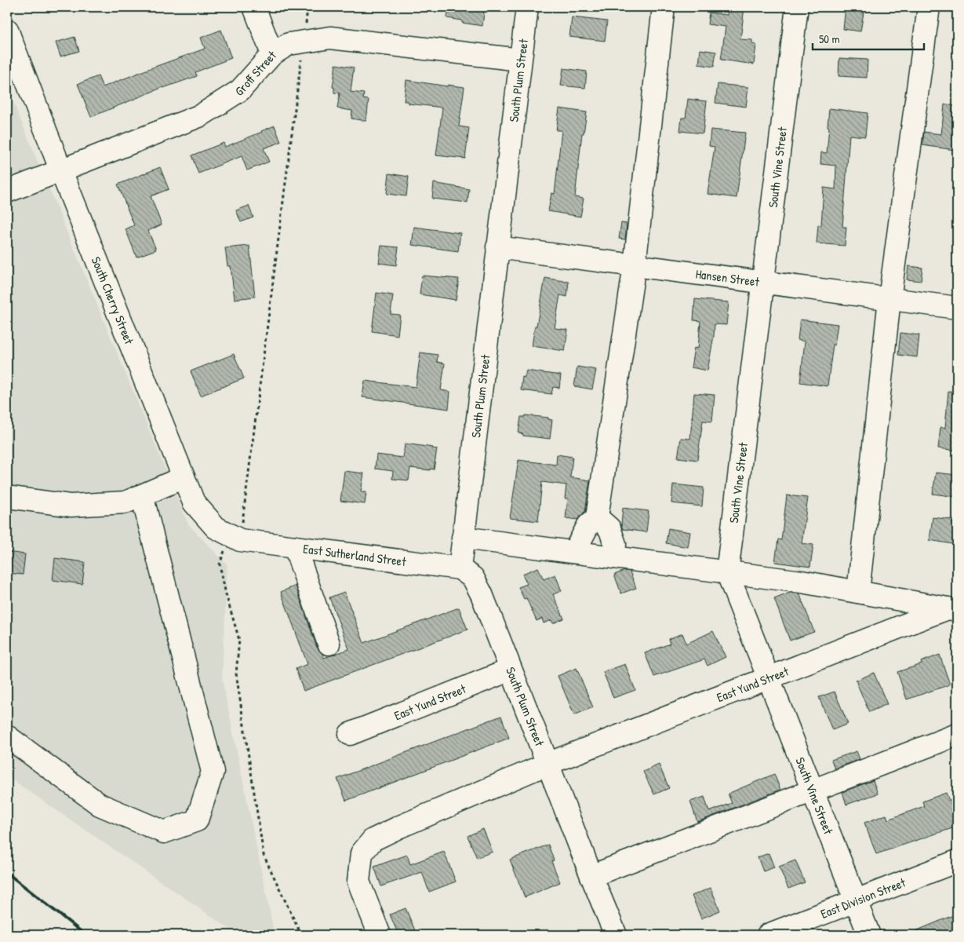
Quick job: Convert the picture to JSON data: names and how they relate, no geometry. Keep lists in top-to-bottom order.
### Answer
{
  "streets": {
    "street": [
      "Groff Street",
      "South Plum Street",
      "South Vine Street",
      "Hansen Street",
      "South Cherry Street",
      "East Sutherland Street",
      "East Yund Street",
      "East Division Street"
    ]
  },
  "crossings": [
    ["Groff Street", "South Plum Street"],
    ["Groff Street", "South Cherry Street"],
    ["South Plum Street", "Hansen Street"],
    ["South Plum Street", "East Sutherland Street"],
    ["South Plum Street", "East Yund Street"],
    ["South Vine Street", "Hansen Street"],
    ["South Vine Street", "East Yund Street"],
    ["South Vine Street", "East Division Street"],
    ["South Cherry Street", "East Sutherland Street"]
  ],
  "scale_bar": "50 m"
}
